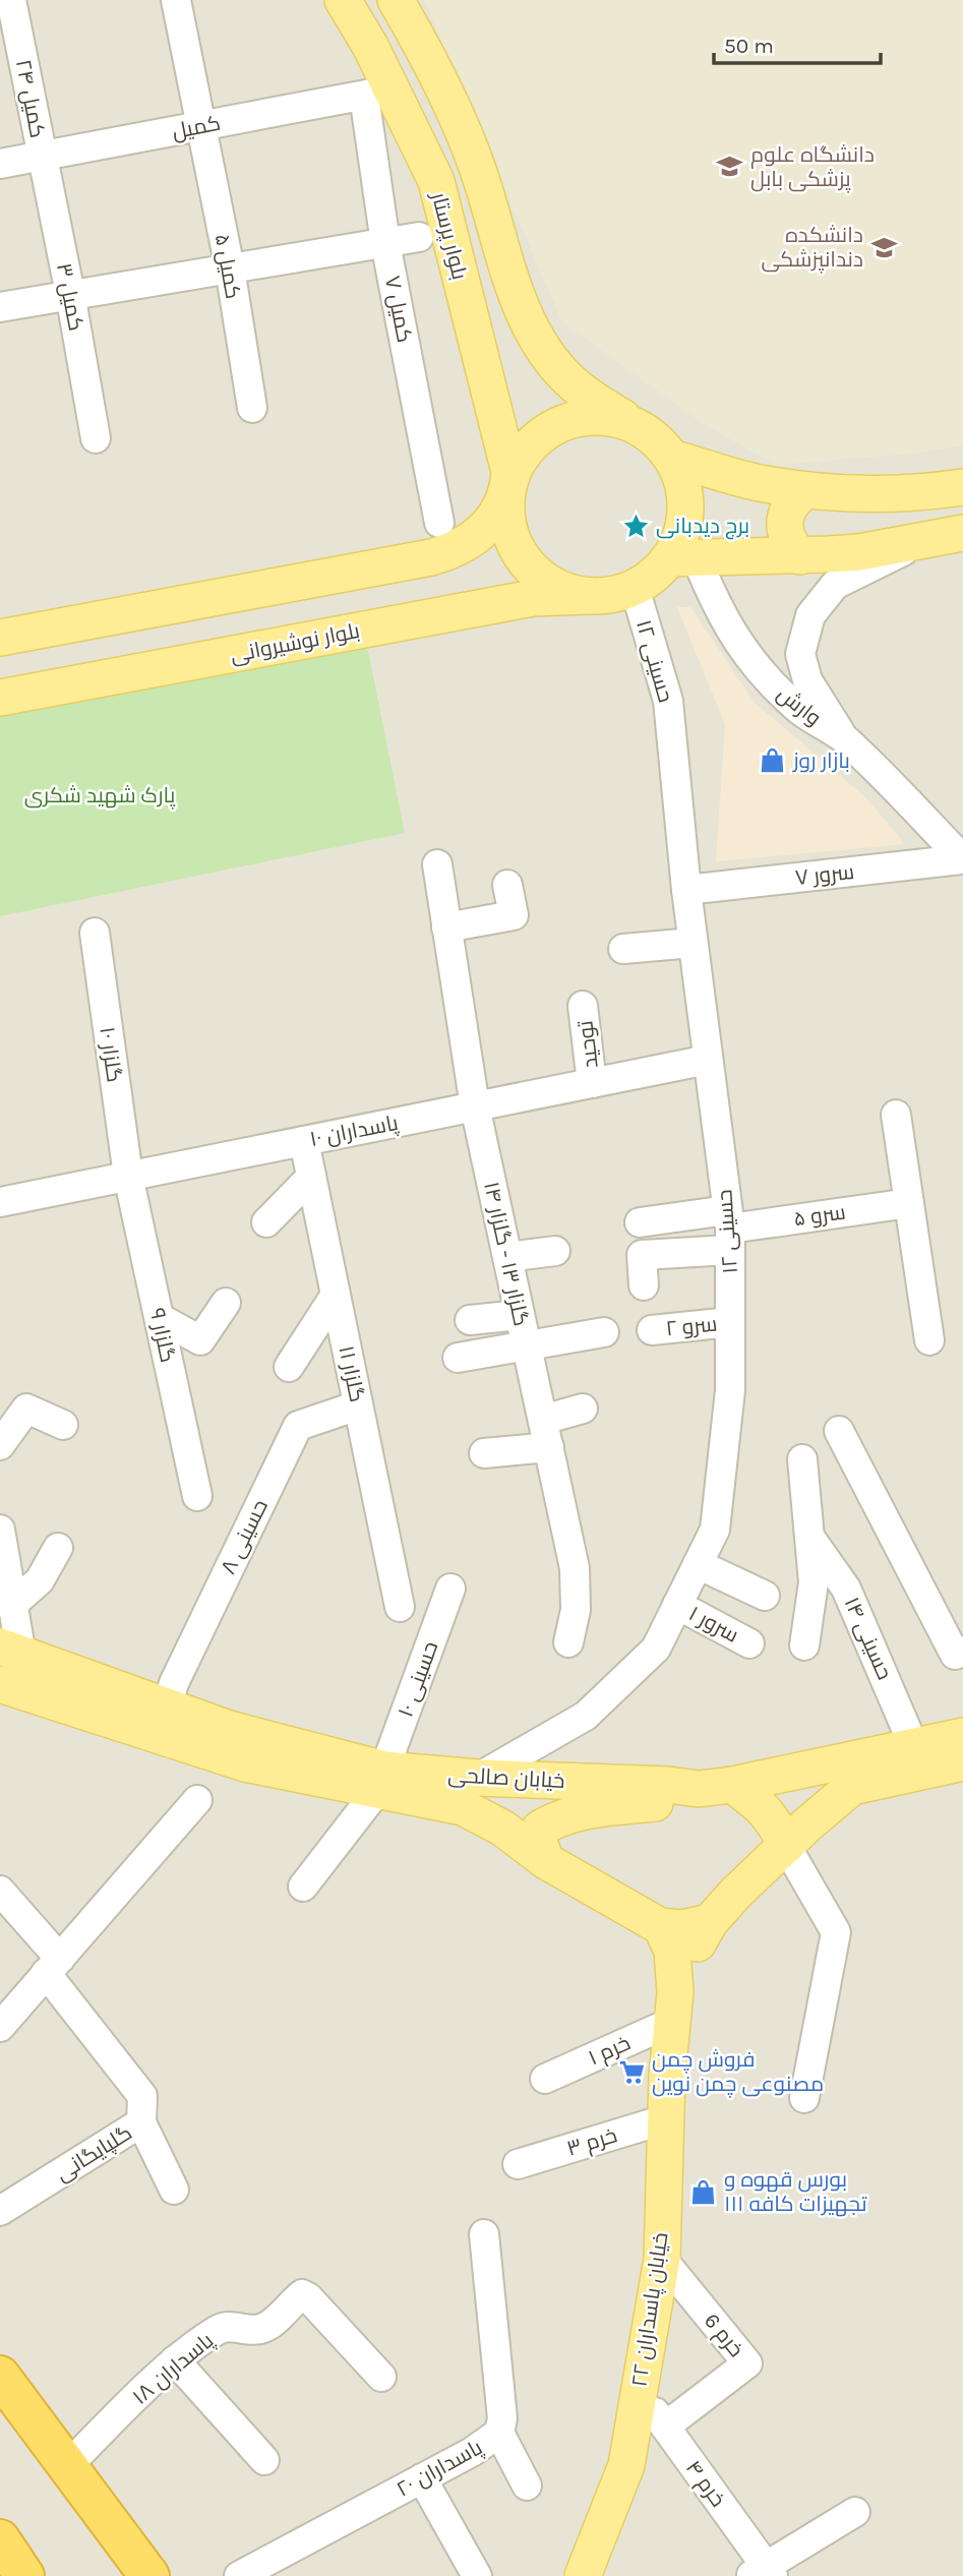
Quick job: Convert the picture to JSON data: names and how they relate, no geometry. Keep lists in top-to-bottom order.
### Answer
{
  "streets": {
    "main road": [
      "بلوار پرستار",
      "بلوار نوشیروانی",
      "خيابان صالحی",
      "خیابان پاسداران ۲۲"
    ],
    "street": [
      "کمیل ۲۴",
      "کمیل",
      "کمیل ۵",
      "کمیل ۳",
      "کمیل ۷",
      "حسینی ۱۲",
      "وارش",
      "سرور ۷",
      "توحید",
      "گلزار ۱۰",
      "پاسداران ١٠",
      "سرو ۵",
      "گلزار ۱۳ - گلزار ۱۴",
      "سرو ۲",
      "گلزار ٩",
      "گلزار ١١",
      "حسینی ۸",
      "سرور ۱",
      "حسینی ۱۴",
      "حسینی ۱۰",
      "خرم ۱",
      "خرم ۳",
      "گلپایگانی",
      "خرم 6",
      "پاسداران ۱۸",
      "پاسداران ۲۰",
      "خرم ۴"
    ]
  },
  "crossings": [
    ["کمیل ۲۴", "کمیل"],
    ["کمیل ۲۴", "کمیل ۳"],
    ["کمیل", "بلوار پرستار"],
    ["کمیل", "کمیل ۵"],
    ["کمیل", "کمیل ۳"],
    ["کمیل", "کمیل ۷"],
    ["بلوار پرستار", "کمیل ۷"],
    ["بلوار پرستار", "بلوار نوشیروانی"],
    ["بلوار پرستار", "حسینی ۱۲"],
    ["بلوار پرستار", "وارش"],
    ["بلوار نوشیروانی", "حسینی ۱۲"],
    ["بلوار نوشیروانی", "وارش"],
    ["حسینی ۱۲", "وارش"],
    ["حسینی ۱۲", "سرور ۷"],
    ["حسینی ۱۲", "پاسداران ١٠"],
    ["حسینی ۱۲", "سرو ۵"],
    ["حسینی ۱۲", "سرو ۲"],
    ["حسینی ۱۲", "سرور ۱"],
    ["حسینی ۱۲", "خيابان صالحی"],
    ["وارش", "سرور ۷"],
    ["توحید", "پاسداران ١٠"],
    ["گلزار ۱۰", "پاسداران ١٠"],
    ["گلزار ۱۰", "گلزار ٩"],
    ["پاسداران ١٠", "گلزار ۱۳ - گلزار ۱۴"],
    ["پاسداران ١٠", "گلزار ٩"],
    ["پاسداران ١٠", "گلزار ١١"],
    ["گلزار ١١", "حسینی ۸"],
    ["حسینی ۸", "خيابان صالحی"],
    ["حسینی ۱۴", "خيابان صالحی"],
    ["حسینی ۱۰", "خيابان صالحی"],
    ["خرم ۱", "خیابان پاسداران ۲۲"],
    ["خرم ۳", "خیابان پاسداران ۲۲"],
    ["خیابان پاسداران ۲۲", "خرم 6"],
    ["خیابان پاسداران ۲۲", "خرم ۴"],
    ["خرم 6", "خرم ۴"]
  ],
  "parks": ["پارک شهید شکری"],
  "places": {
    "school or university": ["دانشگاه علوم پزشکی بابل", "دانشکده دندانپزشکی"],
    "place": ["برج دیدبانی"],
    "shop": ["بازار روز", "بورس قهوه و تجهیزات کافه ۱۱۱"],
    "supermarket": ["فروش چمن مصنوعی چمن نوین"]
  },
  "scale_bar": "50 m"
}
